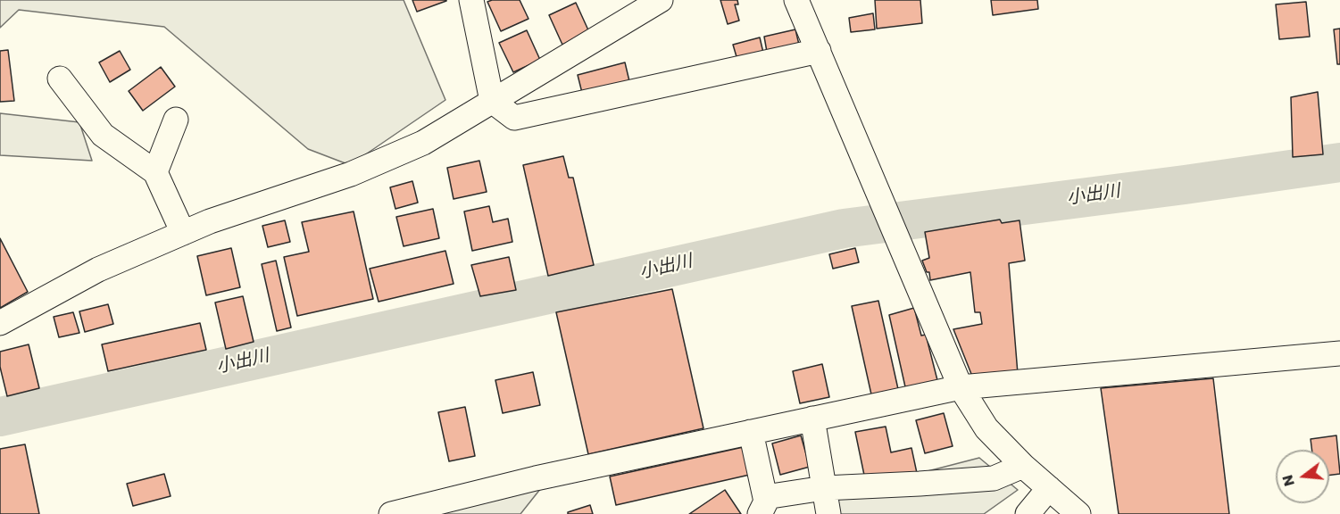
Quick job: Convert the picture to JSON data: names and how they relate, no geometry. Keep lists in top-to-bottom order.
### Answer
{
  "water": ["小出川"],
  "north": "left"
}
